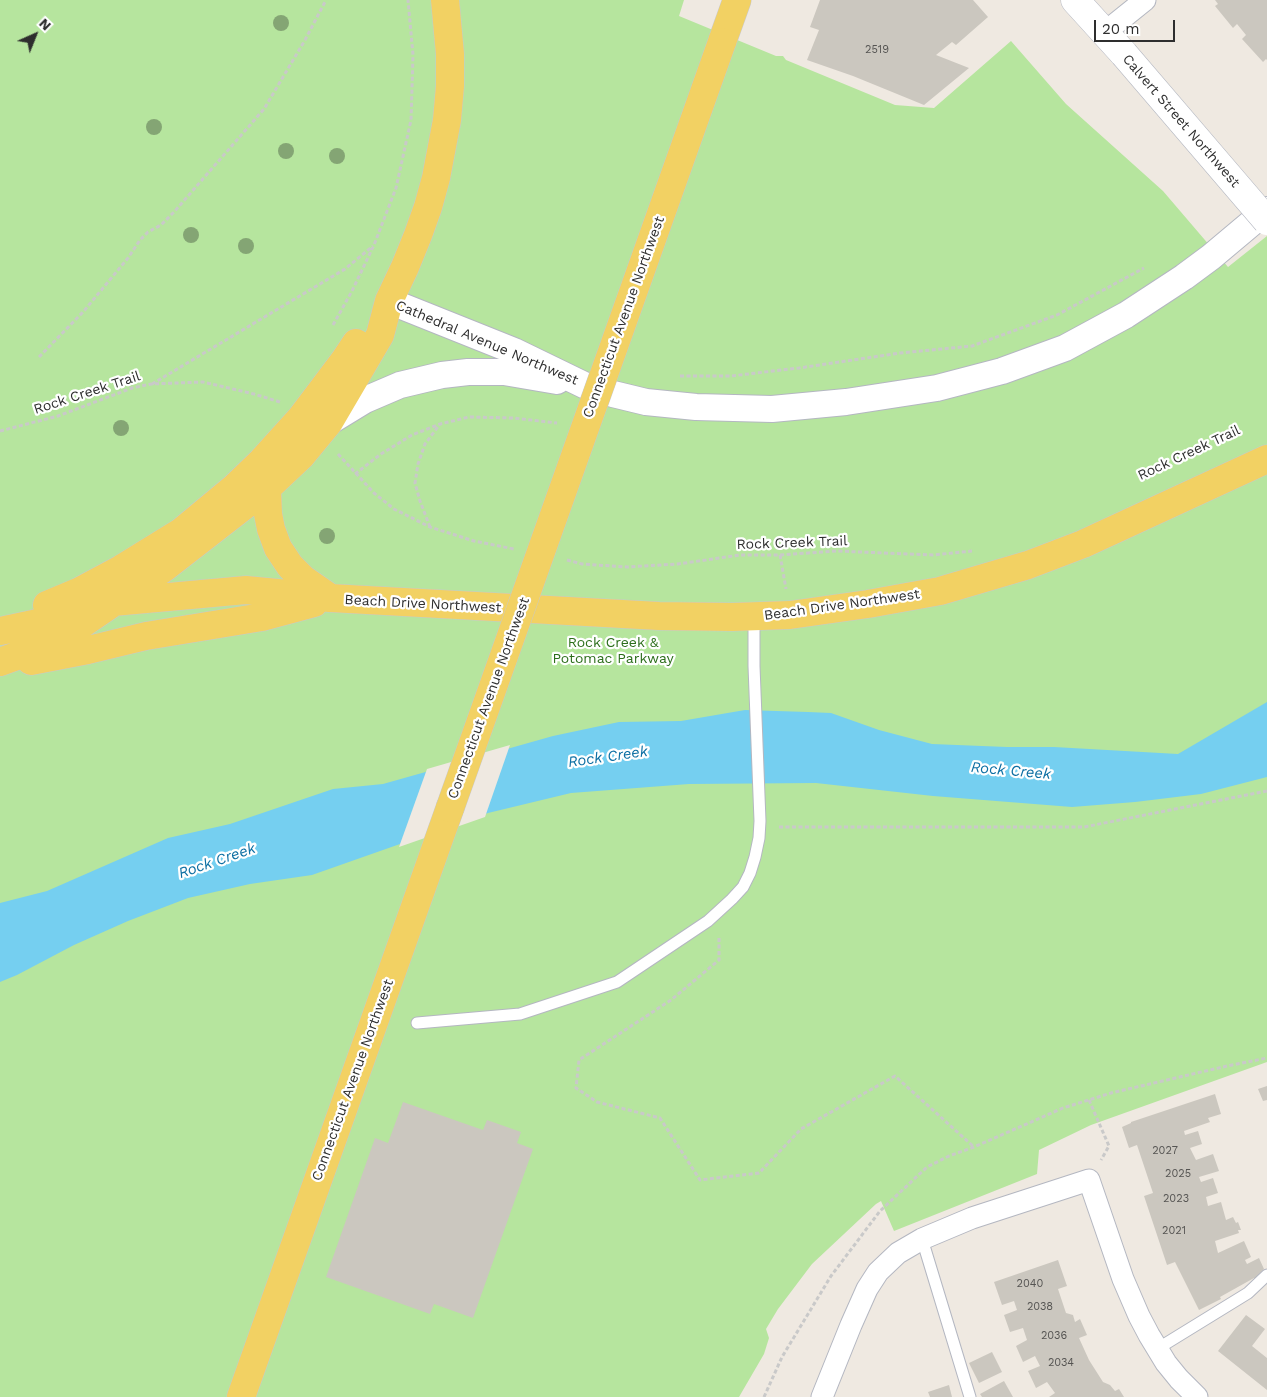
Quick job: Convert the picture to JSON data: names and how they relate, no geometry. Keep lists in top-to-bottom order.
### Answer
{
  "streets": {
    "main road": ["Calvert Street Northwest", "Connecticut Avenue Northwest", "Beach Drive Northwest"],
    "street": ["Cathedral Avenue Northwest"],
    "path": ["Rock Creek Trail"]
  },
  "water": ["Rock Creek"],
  "parks": ["Rock Creek & Potomac Parkway"],
  "house_numbers": [
    "2519",
    "2027",
    "2025",
    "2023",
    "2021",
    "2040",
    "2038",
    "2036",
    "2034"
  ],
  "scale_bar": "20 m",
  "north": "top right"
}
